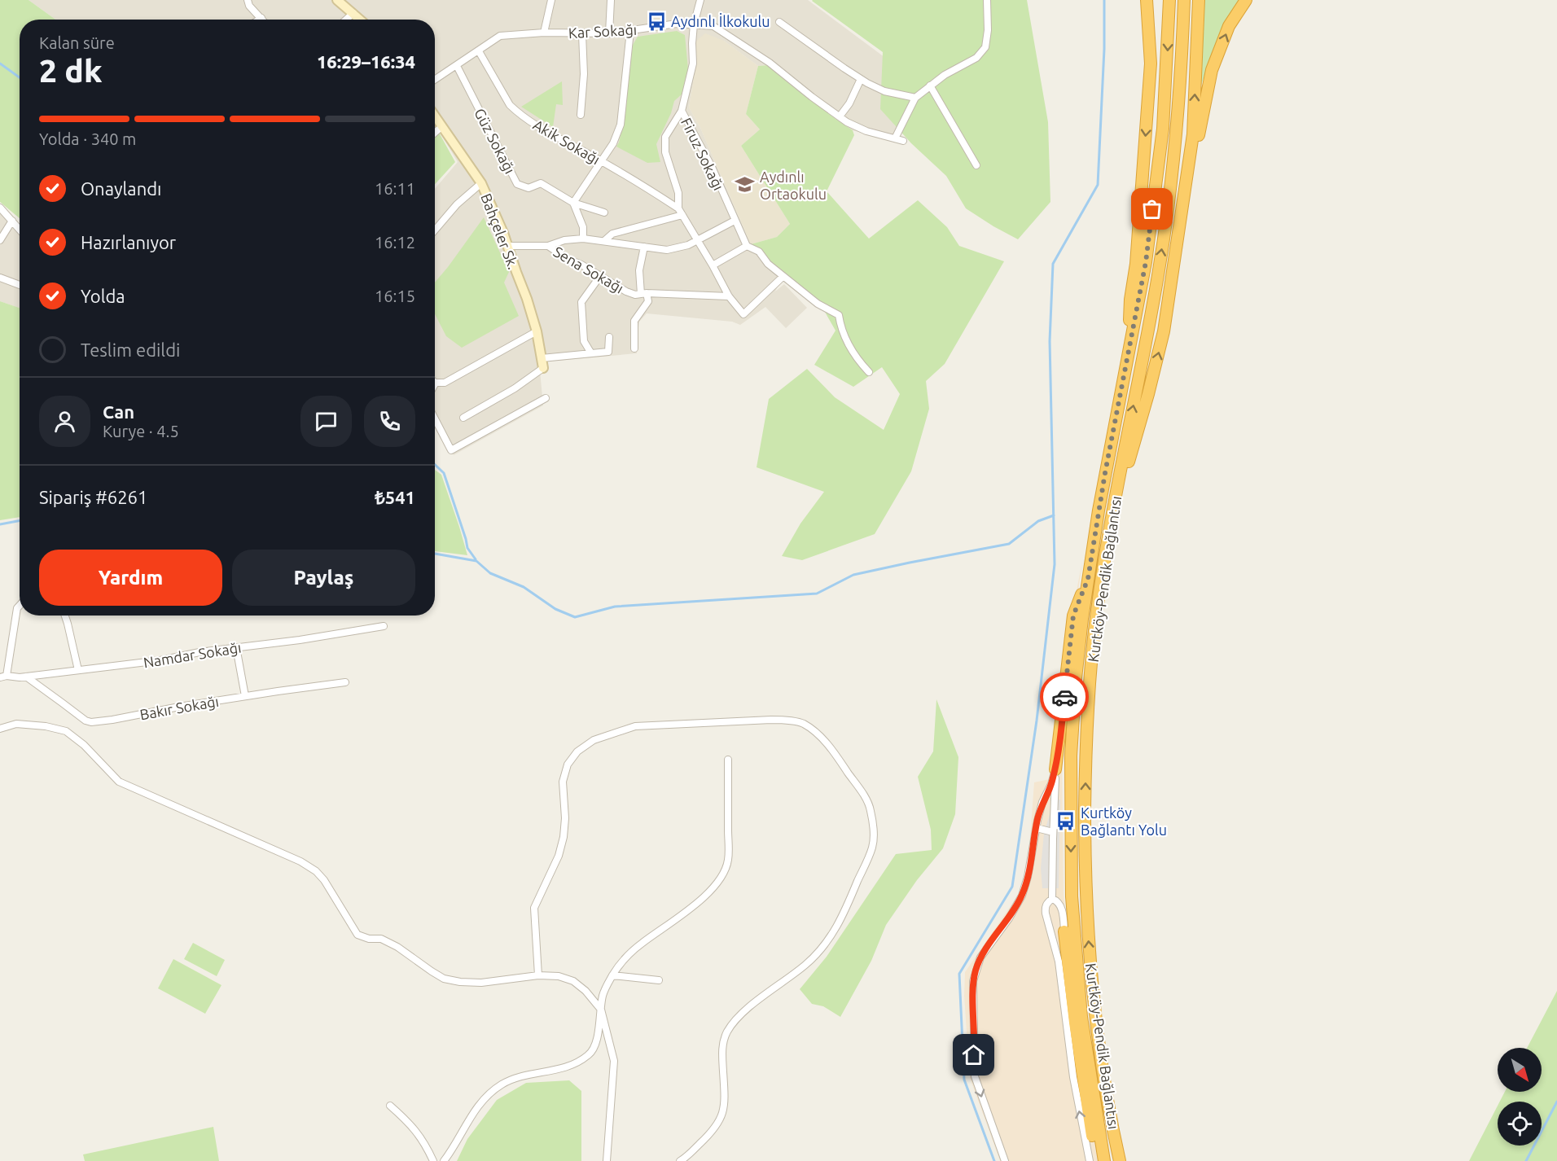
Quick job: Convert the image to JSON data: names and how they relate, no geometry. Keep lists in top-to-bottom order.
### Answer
{
  "streets": {
    "highway": ["Kurtköy-Pendik Bağlantısı"],
    "street": [
      "Kar Sokağı",
      "Güz Sokağı",
      "Akik Sokağı",
      "Firuz Sokağı",
      "Bahçeler Sk.",
      "Sena Sokağı",
      "Namdar Sokağı",
      "Bakır Sokağı"
    ]
  },
  "crossings": [
    ["Kar Sokağı", "Güz Sokağı"],
    ["Kar Sokağı", "Akik Sokağı"],
    ["Kar Sokağı", "Firuz Sokağı"],
    ["Bahçeler Sk.", "Sena Sokağı"],
    ["Namdar Sokağı", "Bakır Sokağı"]
  ],
  "places": {
    "bus stop": ["Aydınlı İlkokulu", "Kurtköy Bağlantı Yolu"],
    "school or university": ["Aydınlı Ortaokulu"]
  },
  "north": "bottom right",
  "page": {
    "heading": ["2 dk", "Kalan süre", "16:29–16:34"],
    "panel": [
      "Can",
      "Kurye · 4.5",
      "Sipariş #6261",
      "₺541"
    ],
    "bar": "Yolda · 340 m",
    "list": [
      ["Onaylandı", "16:11"],
      ["Hazırlanıyor", "16:12"],
      ["Yolda", "16:15"],
      "Teslim edildi"
    ],
    "buttons": ["Yardım", "Paylaş"]
  }
}
